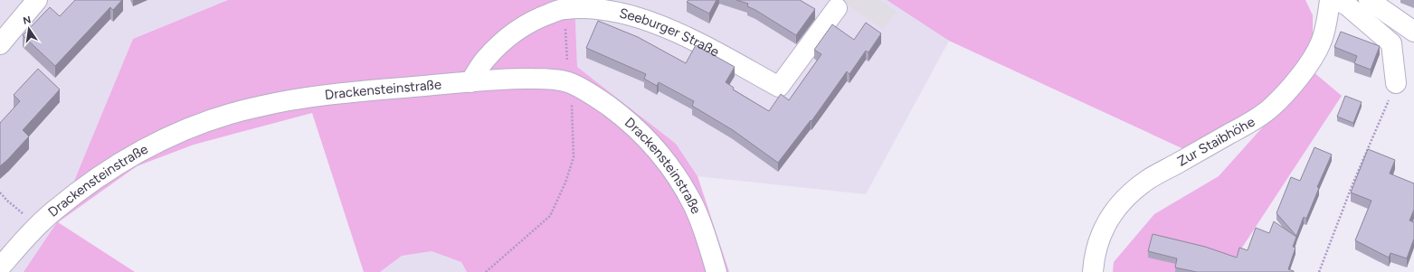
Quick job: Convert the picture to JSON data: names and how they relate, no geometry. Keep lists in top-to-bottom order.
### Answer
{
  "streets": {
    "street": ["Seeburger Straße", "Drackensteinstraße", "Zur Staibhöhe"]
  },
  "crossings": [
    ["Seeburger Straße", "Drackensteinstraße"]
  ],
  "north": "top"
}
